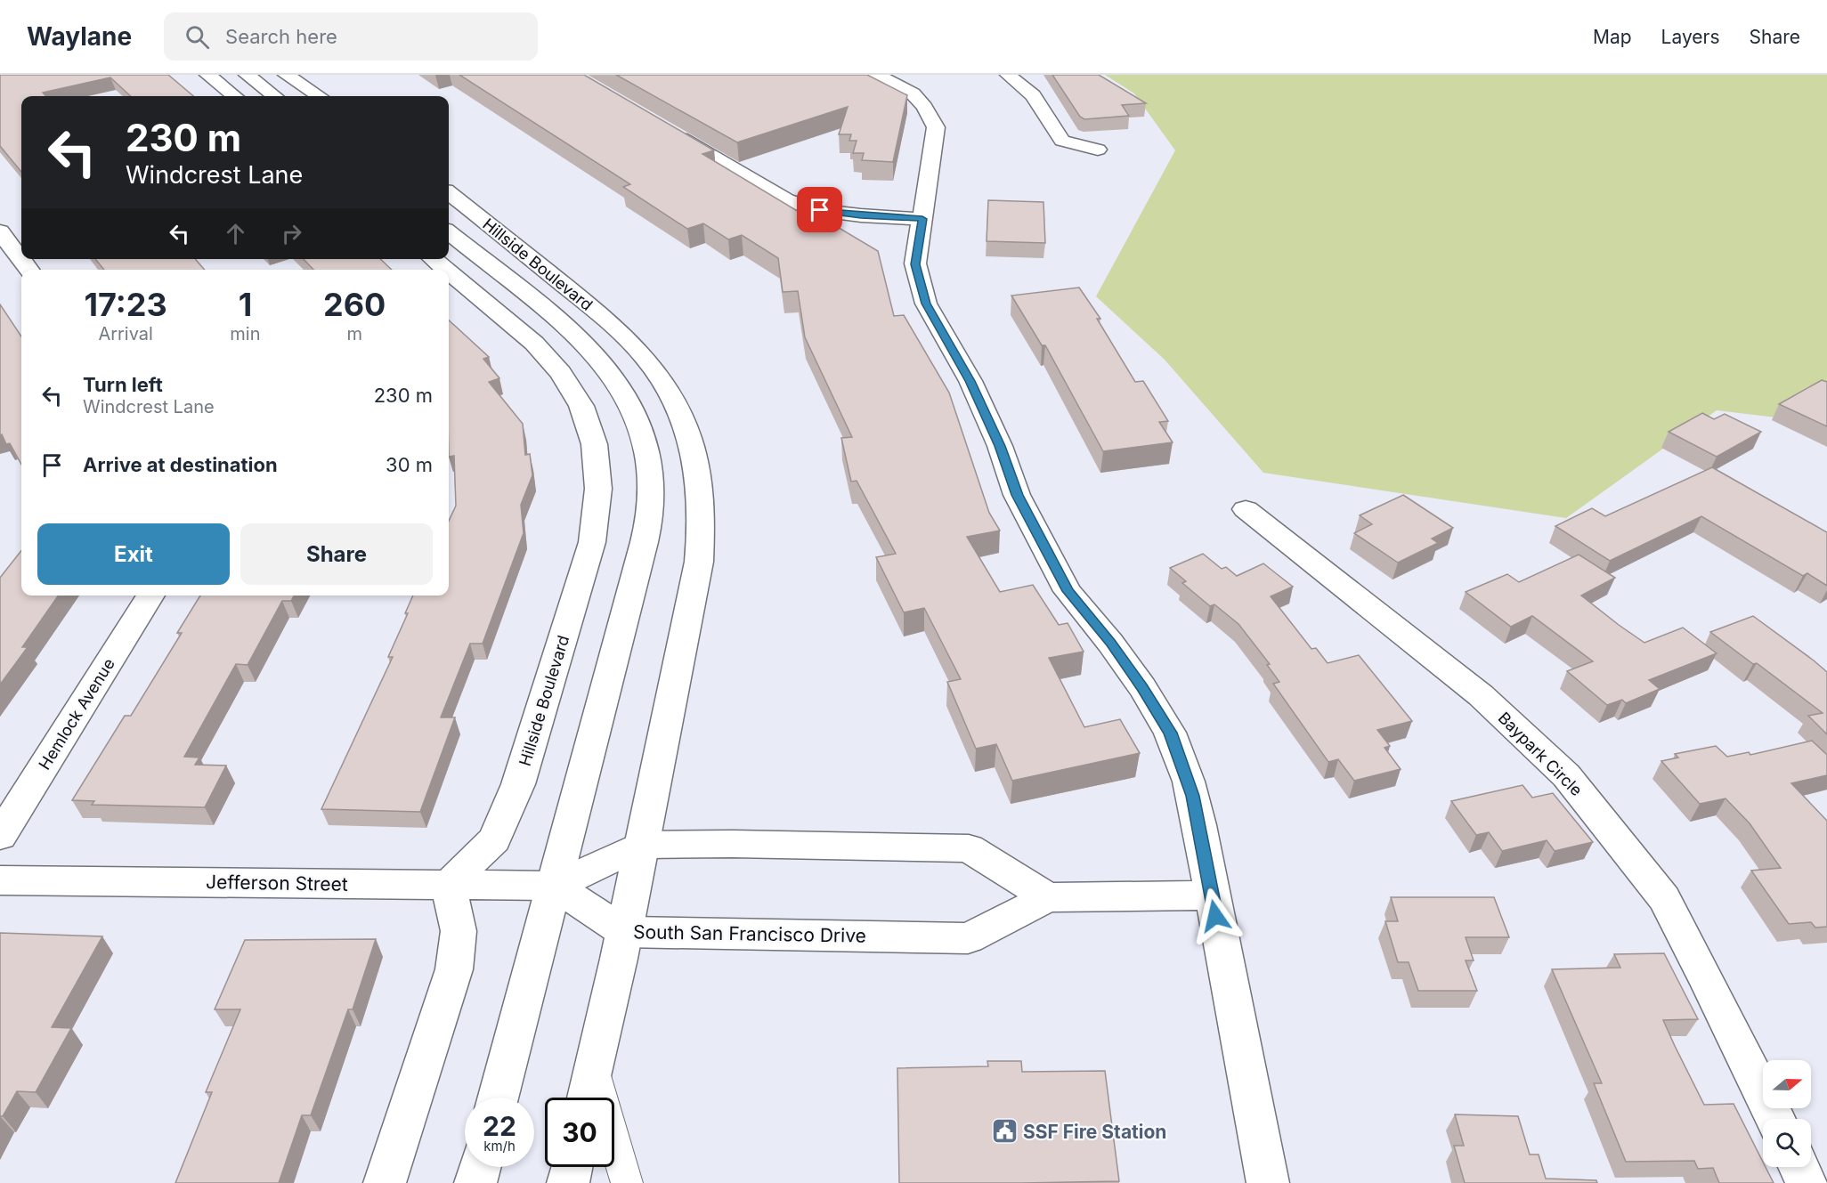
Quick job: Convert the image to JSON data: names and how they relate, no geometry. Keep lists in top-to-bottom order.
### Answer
{
  "streets": {
    "street": [
      "Hillside Boulevard",
      "Hemlock Avenue",
      "Baypark Circle",
      "Jefferson Street",
      "South San Francisco Drive"
    ]
  },
  "crossings": [
    ["Hillside Boulevard", "Jefferson Street"],
    ["Hillside Boulevard", "South San Francisco Drive"],
    ["Jefferson Street", "South San Francisco Drive"]
  ],
  "places": {
    "public building": ["SSF Fire Station"]
  },
  "north": "right",
  "page": {
    "header": "Waylane",
    "search": "Search here",
    "nav": ["Map", "Layers", "Share"],
    "turn": ["230 m", "Windcrest Lane"],
    "eta": [
      "17:23",
      "Arrival",
      "1",
      "min",
      "260",
      "m"
    ],
    "list": [
      {
        "name": "Turn left",
        "note": "Windcrest Lane",
        "value": "230 m"
      },
      {
        "name": "Arrive at destination",
        "value": "30 m"
      }
    ],
    "buttons": ["Exit", "Share"],
    "speed": "22 km/h",
    "limit": "30"
  }
}
